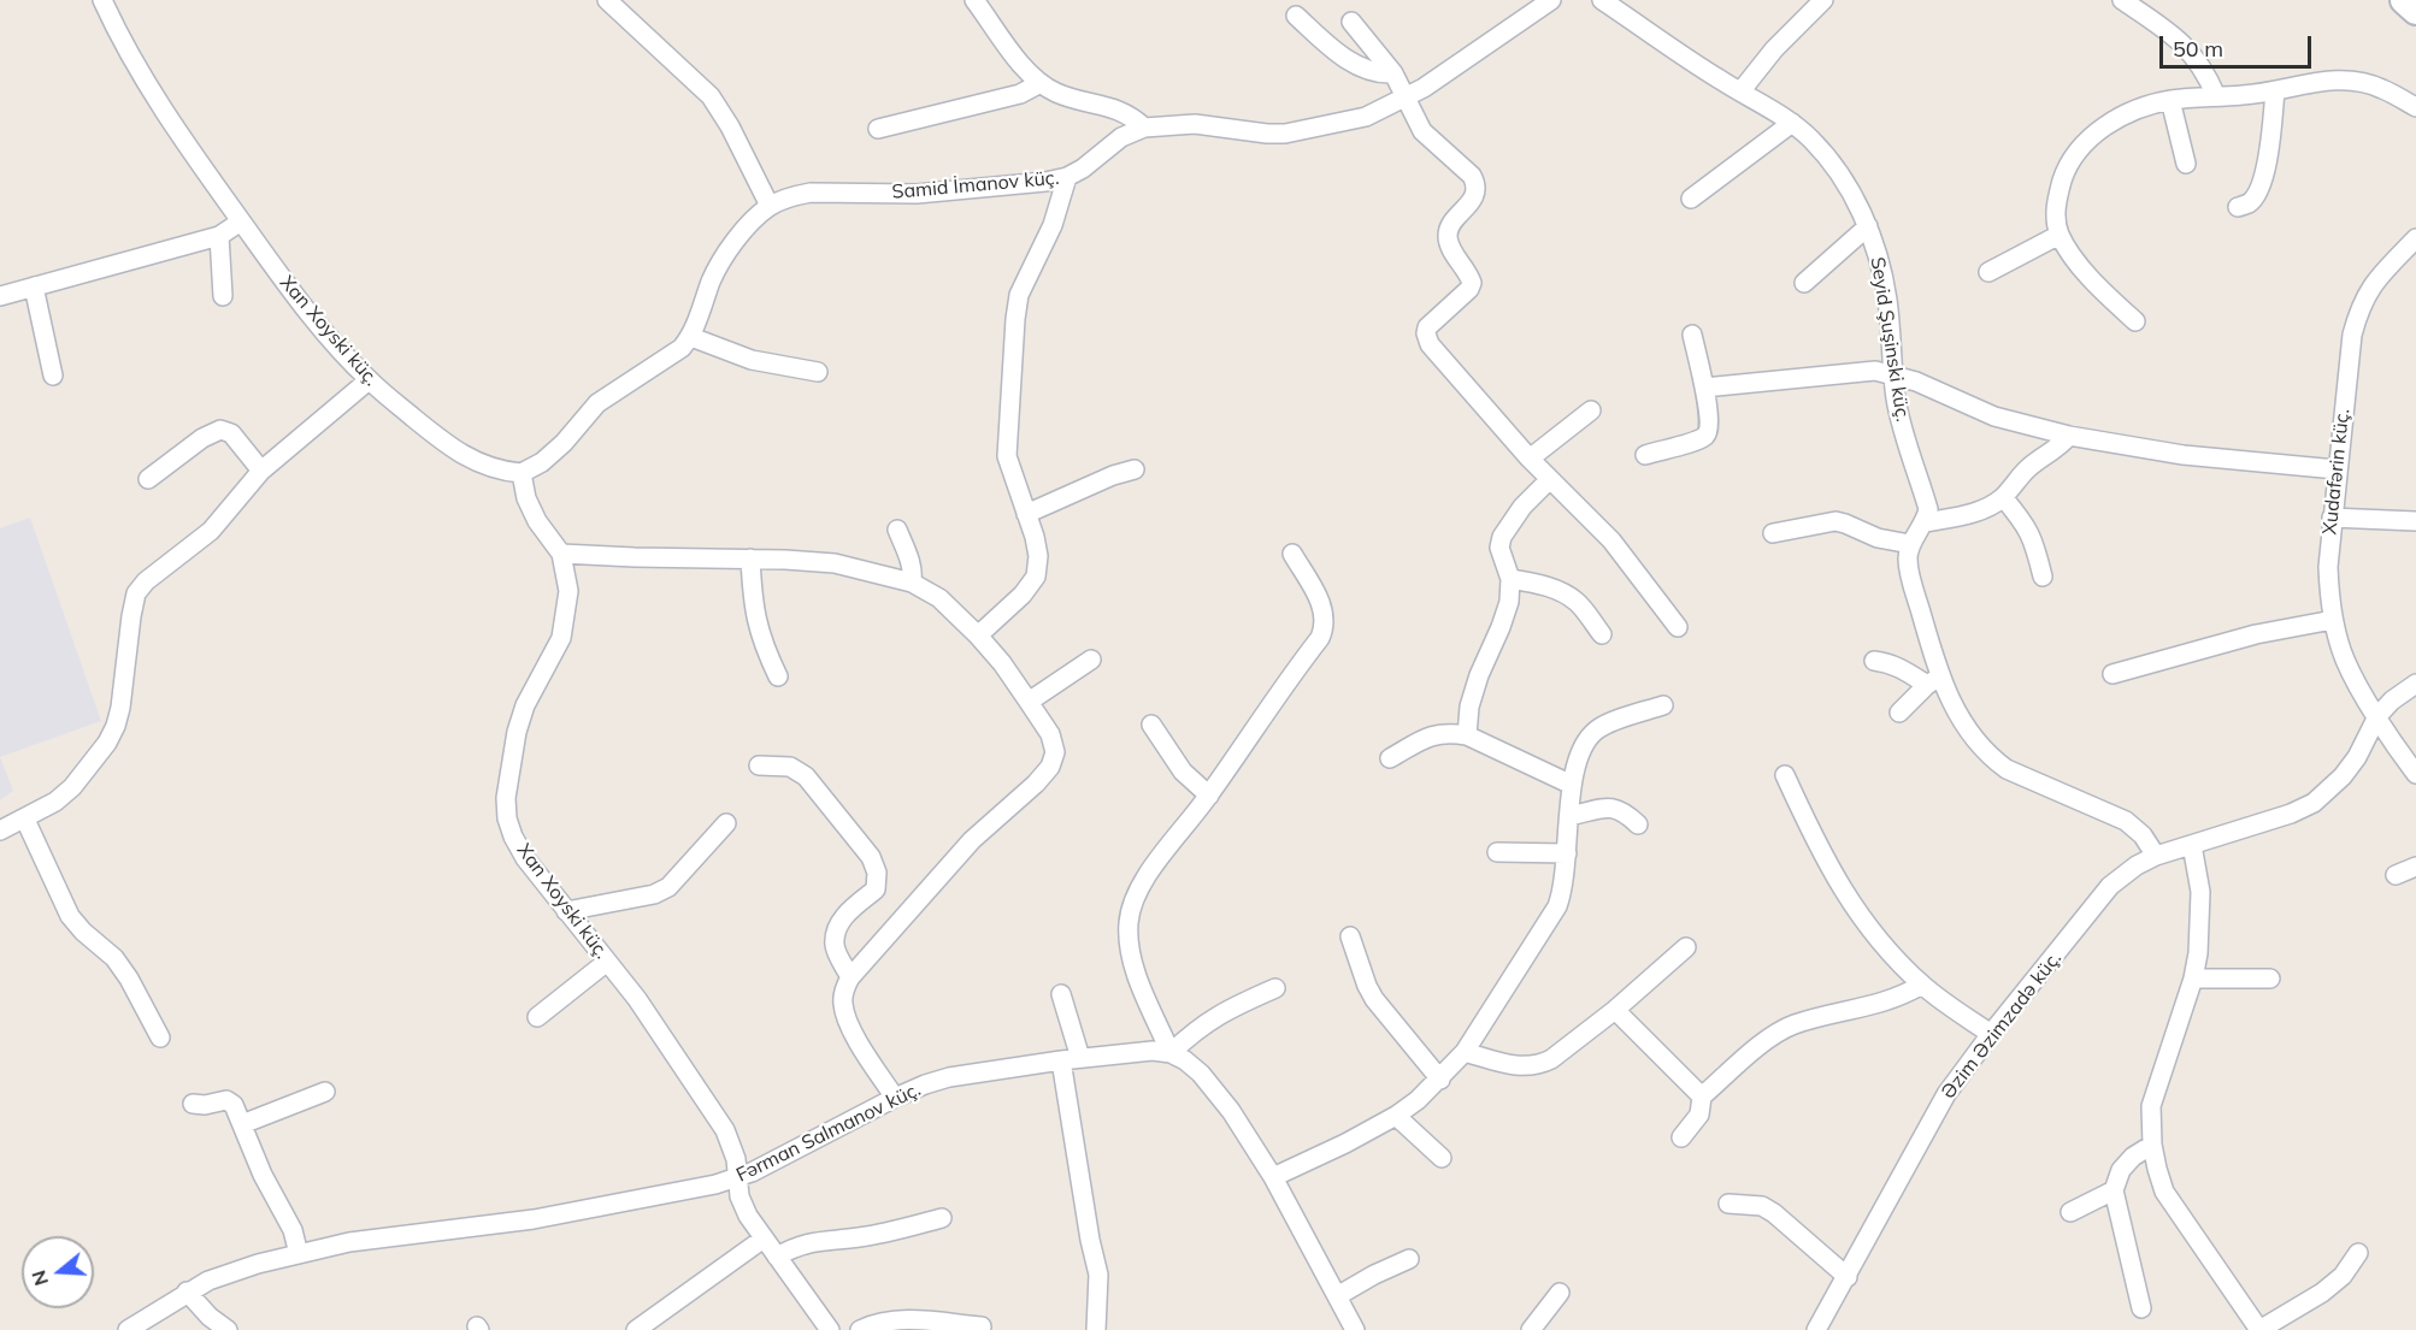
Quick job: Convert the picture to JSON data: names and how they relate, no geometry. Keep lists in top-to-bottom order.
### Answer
{
  "streets": {
    "street": [
      "Samid İmanov küç.",
      "Xan Xoyski küç.",
      "Seyid Şuşinski küç.",
      "Xudafərin küç.",
      "Əzim Əzimzadə küç.",
      "Fərman Salmanov küç."
    ]
  },
  "crossings": [
    ["Samid İmanov küç.", "Xan Xoyski küç."],
    ["Xan Xoyski küç.", "Fərman Salmanov küç."],
    ["Xudafərin küç.", "Əzim Əzimzadə küç."]
  ],
  "scale_bar": "50 m",
  "north": "left"
}
